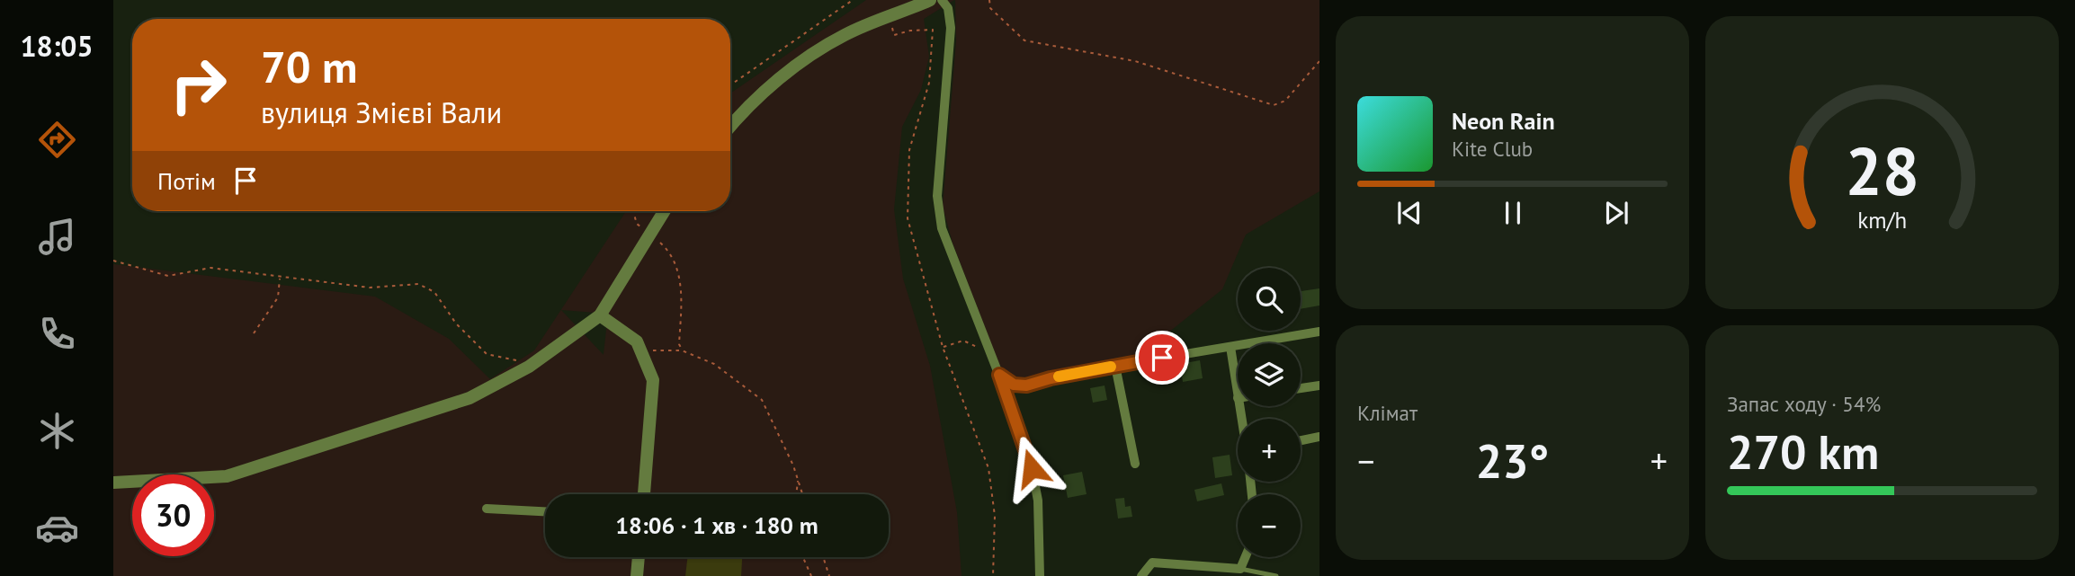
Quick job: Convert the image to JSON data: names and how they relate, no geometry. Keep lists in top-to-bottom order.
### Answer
{
  "page": {
    "tabs": "18:05",
    "turn": ["70 m", "вулиця Змієві Вали"],
    "song": ["Neon Rain", "Kite Club"],
    "then": "Потім",
    "map_buttons": ["+", "−"],
    "tile": [
      "Клімат",
      ["Запас ходу · 54%", "270 km"]
    ],
    "heat": ["−", "23°", "+"],
    "limit": "30",
    "trip": "18:06 · 1 хв · 180 m",
    "gauge": ["28", "km/h"]
  }
}
